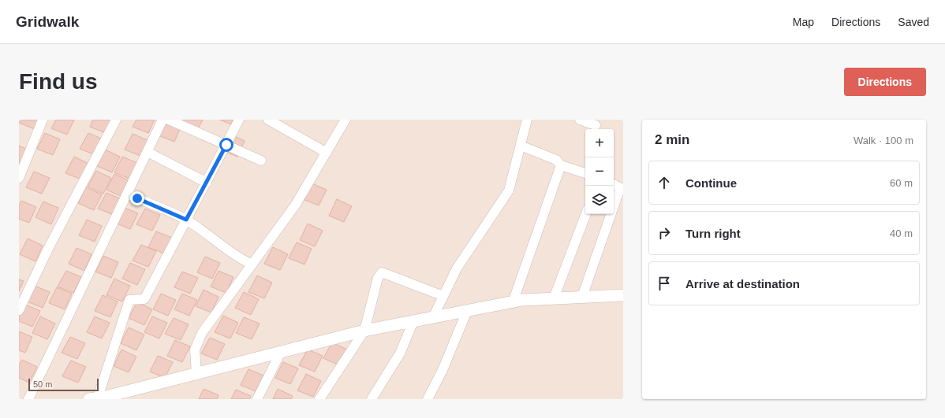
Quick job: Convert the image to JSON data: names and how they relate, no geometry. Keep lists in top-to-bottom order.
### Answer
{
  "scale_bar": "50 m",
  "page": {
    "header": "Gridwalk",
    "nav": ["Map", "Directions", "Saved"],
    "buttons": "Directions",
    "title": "Find us",
    "heading": ["2 min", "Walk · 100 m"],
    "map_buttons": ["+", "−"],
    "list": [
      ["Continue", "60 m"],
      ["Turn right", "40 m"],
      "Arrive at destination"
    ],
    "scale": "50 m"
  }
}
